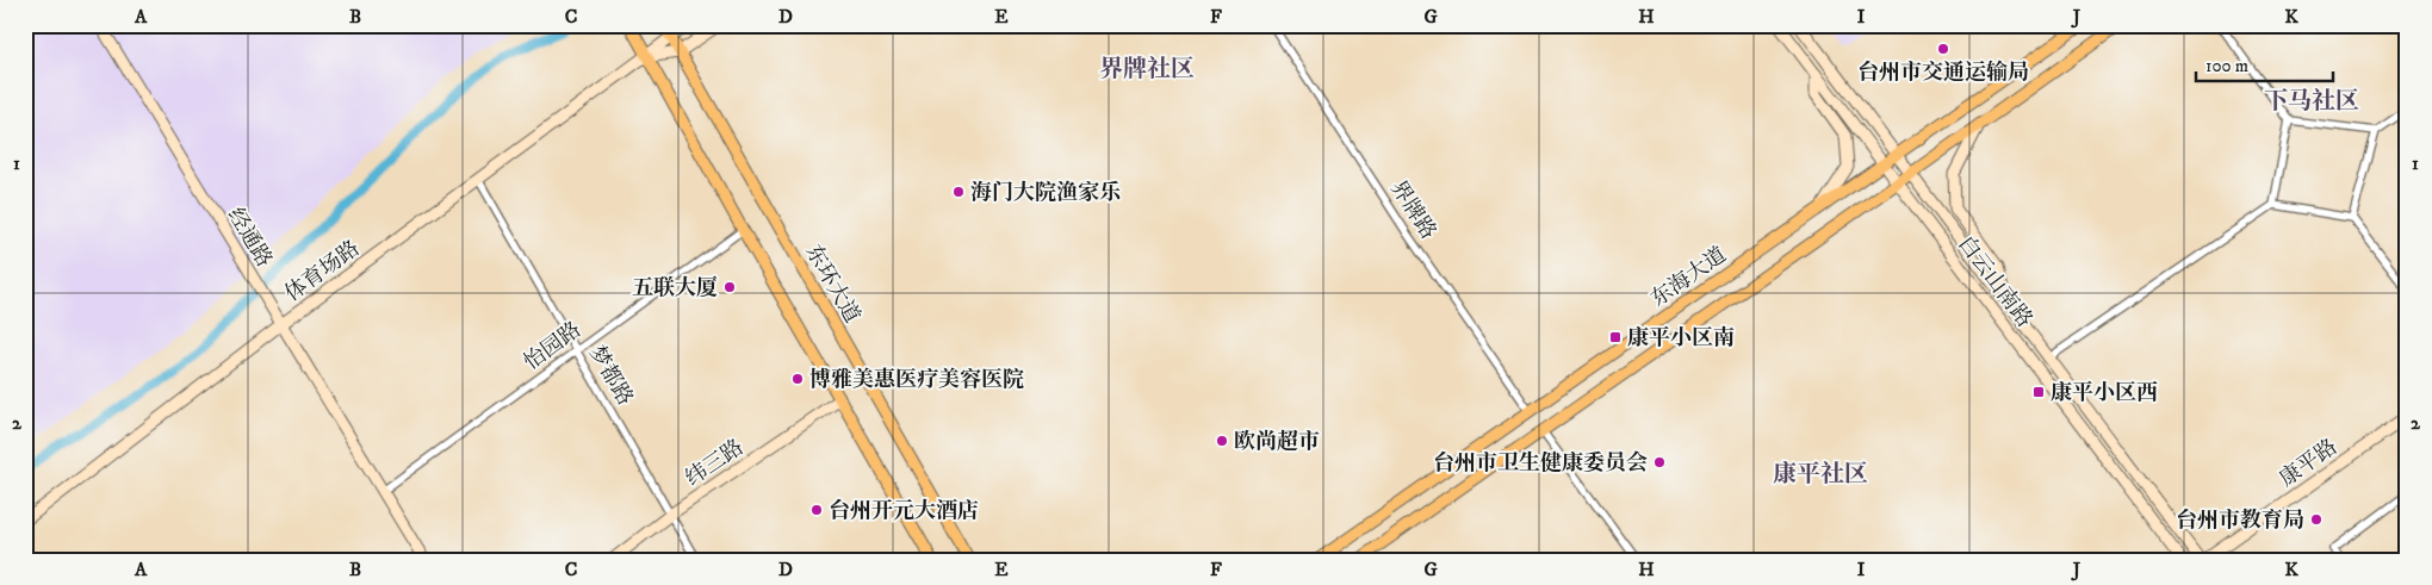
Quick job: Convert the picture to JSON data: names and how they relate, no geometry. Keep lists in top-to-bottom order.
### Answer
{
  "streets": {
    "main road": [
      "经通路",
      "体育场路",
      "东海大道",
      "白云山南路",
      "东环大道",
      "纬三路",
      "康平路"
    ],
    "street": ["界牌路", "怡园路", "梦都路"]
  },
  "crossings": [
    ["界牌路", "东海大道"],
    ["经通路", "体育场路"],
    ["经通路", "怡园路"],
    ["体育场路", "东环大道"],
    ["体育场路", "梦都路"],
    ["东海大道", "白云山南路"],
    ["白云山南路", "康平路"],
    ["怡园路", "梦都路"],
    ["梦都路", "纬三路"]
  ],
  "districts": ["界牌社区", "下马社区", "康平社区"],
  "places": {
    "other": [
      "台州市交通运输局",
      "海门大院渔家乐",
      "五联大厦",
      "博雅美惠医疗美容医院",
      "欧尚超市",
      "台州市卫生健康委员会",
      "台州开元大酒店",
      "台州市教育局"
    ],
    "transit": ["康平小区南", "康平小区西"]
  },
  "scale_bar": "100 m",
  "grid": {
    "columns": [
      "A",
      "B",
      "C",
      "D",
      "E",
      "F",
      "G",
      "H",
      "I",
      "J",
      "K"
    ],
    "rows": ["1", "2"]
  }
}
